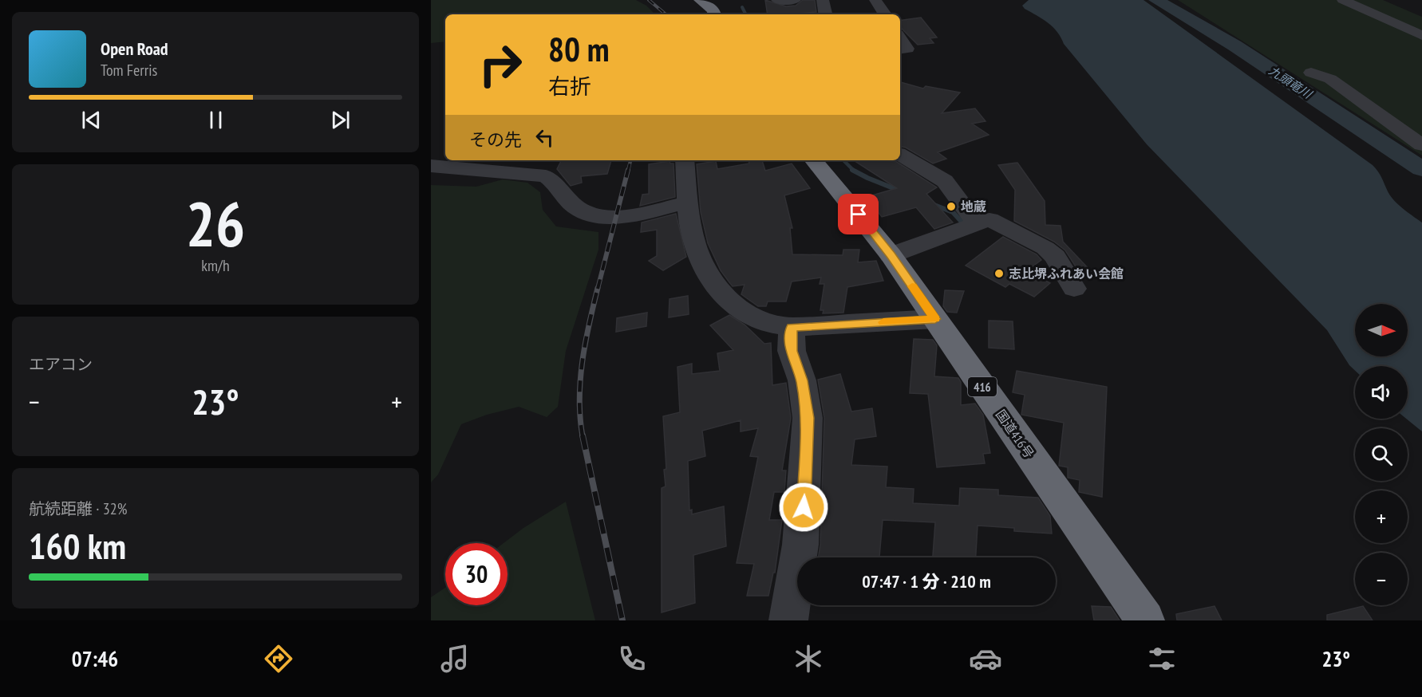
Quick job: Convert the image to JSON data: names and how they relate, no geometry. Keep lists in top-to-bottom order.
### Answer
{
  "streets": {
    "highway": ["416", "国道416号"]
  },
  "water": ["九頭竜川"],
  "places": ["地蔵", "志比堺ふれあい会館"],
  "north": "right",
  "page": {
    "turn": ["80 m", "右折"],
    "song": ["Open Road", "Tom Ferris"],
    "then": "その先",
    "tile": [
      ["26", "km/h"],
      "エアコン",
      ["航続距離 · 32%", "160 km"]
    ],
    "map_buttons": ["+", "−"],
    "heat": ["−", "23°", "+"],
    "limit": "30",
    "trip": "07:47 · 1 分 · 210 m",
    "tabs": ["07:46", "23°"]
  }
}
